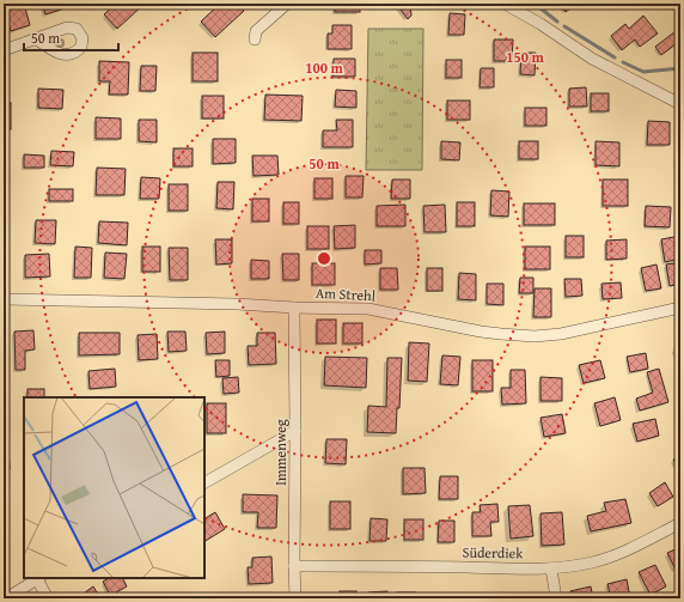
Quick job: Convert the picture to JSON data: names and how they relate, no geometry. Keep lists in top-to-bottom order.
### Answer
{
  "streets": {
    "street": ["Am Strehl", "Immenweg", "Süderdiek"]
  },
  "crossings": [
    ["Am Strehl", "Immenweg"],
    ["Immenweg", "Süderdiek"]
  ],
  "scale_bar": "50 m",
  "rings": ["150 m", "100 m", "50 m"]
}
